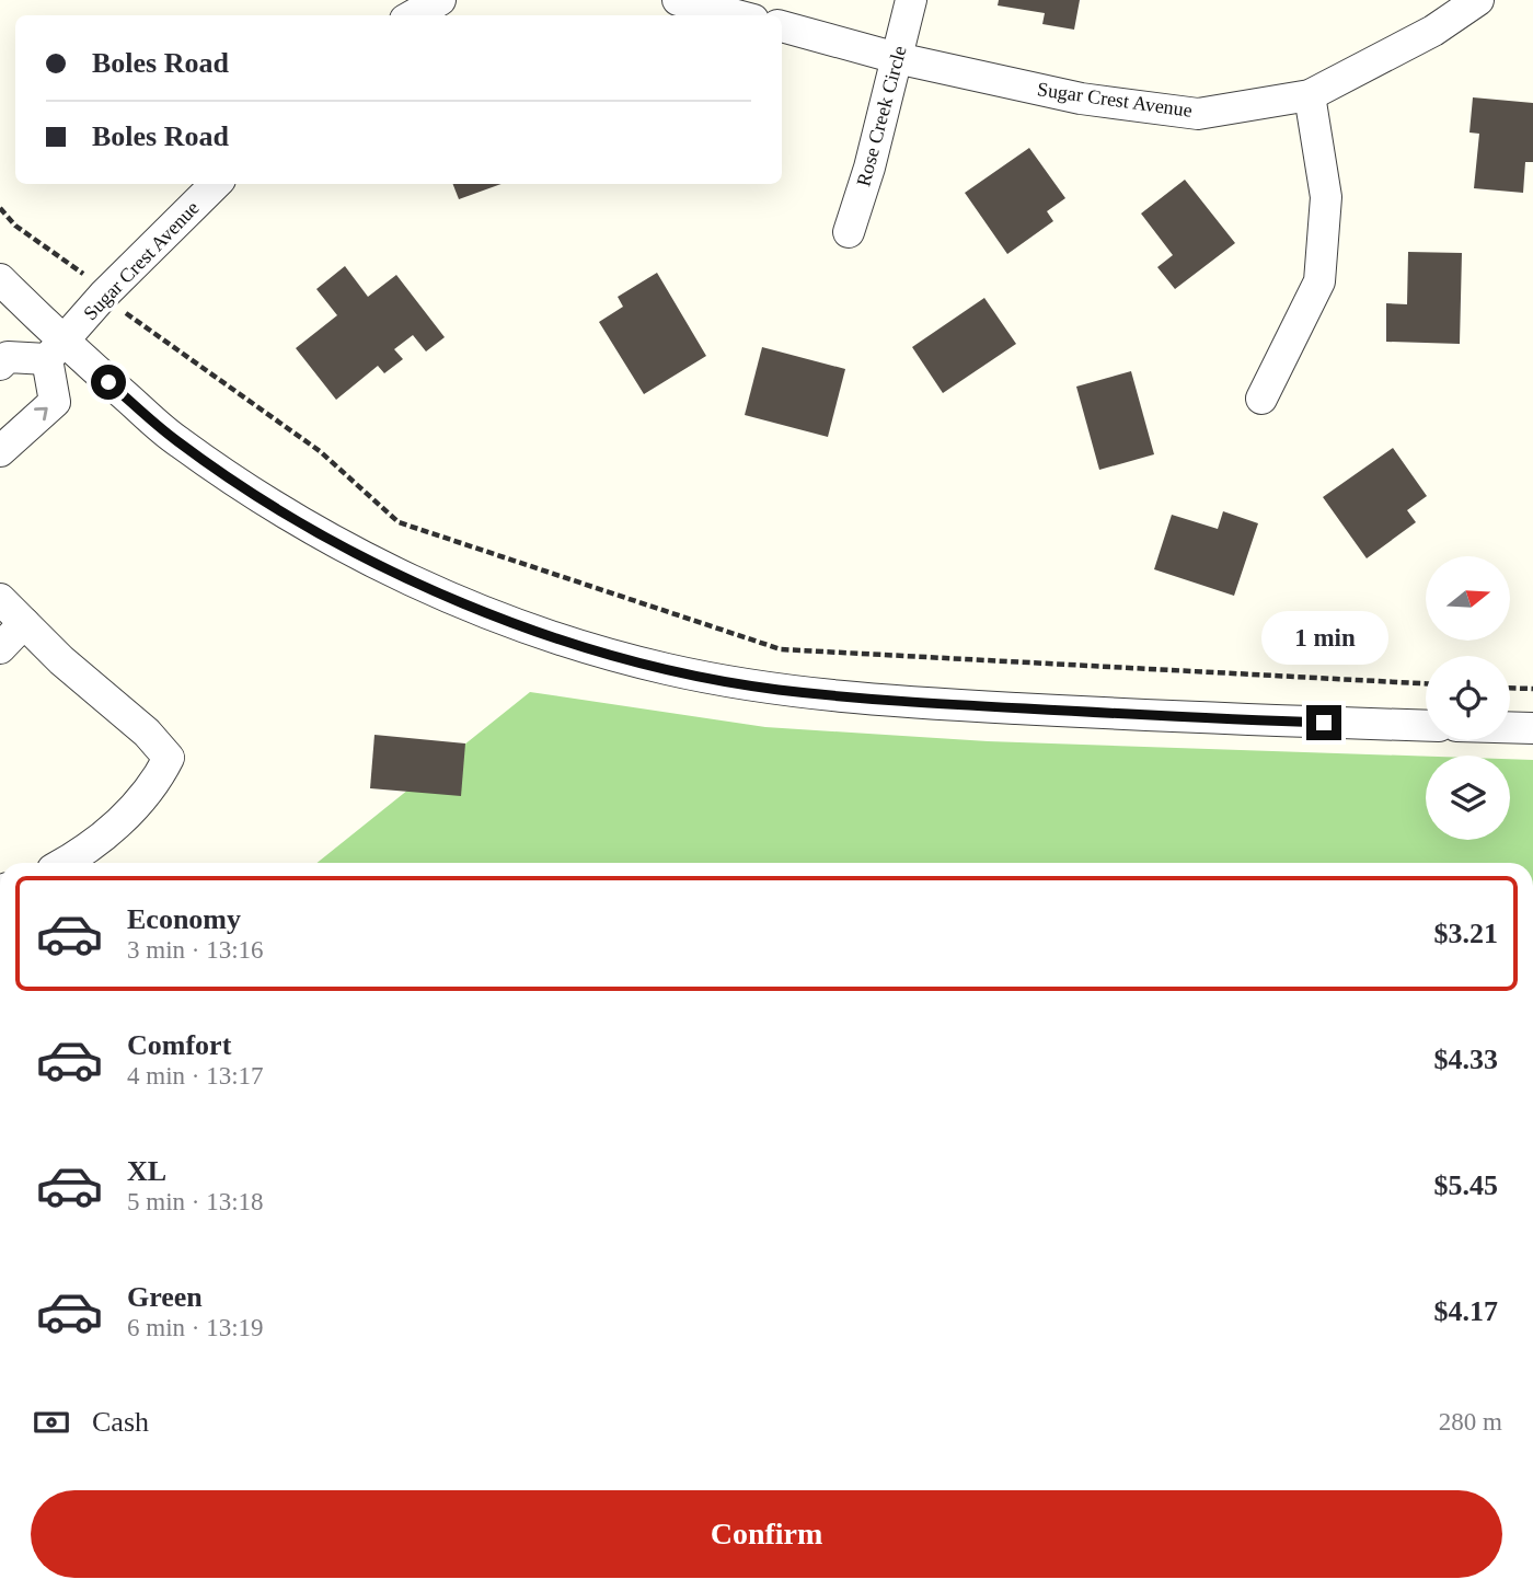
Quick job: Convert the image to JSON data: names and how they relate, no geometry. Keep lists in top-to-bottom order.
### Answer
{
  "streets": {
    "street": ["Sugar Crest Avenue", "Rose Creek Circle"]
  },
  "crossings": [
    ["Sugar Crest Avenue", "Rose Creek Circle"]
  ],
  "north": "right",
  "page": {
    "banner": ["Boles Road", "Boles Road"],
    "bubble": "1 min",
    "list": [
      {
        "name": "Economy",
        "note": "3 min · 13:16",
        "value": "$3.21"
      },
      {
        "name": "Comfort",
        "note": "4 min · 13:17",
        "value": "$4.33"
      },
      {
        "name": "XL",
        "note": "5 min · 13:18",
        "value": "$5.45"
      },
      {
        "name": "Green",
        "note": "6 min · 13:19",
        "value": "$4.17"
      }
    ],
    "pay": ["Cash", "280 m"],
    "buttons": "Confirm"
  }
}
